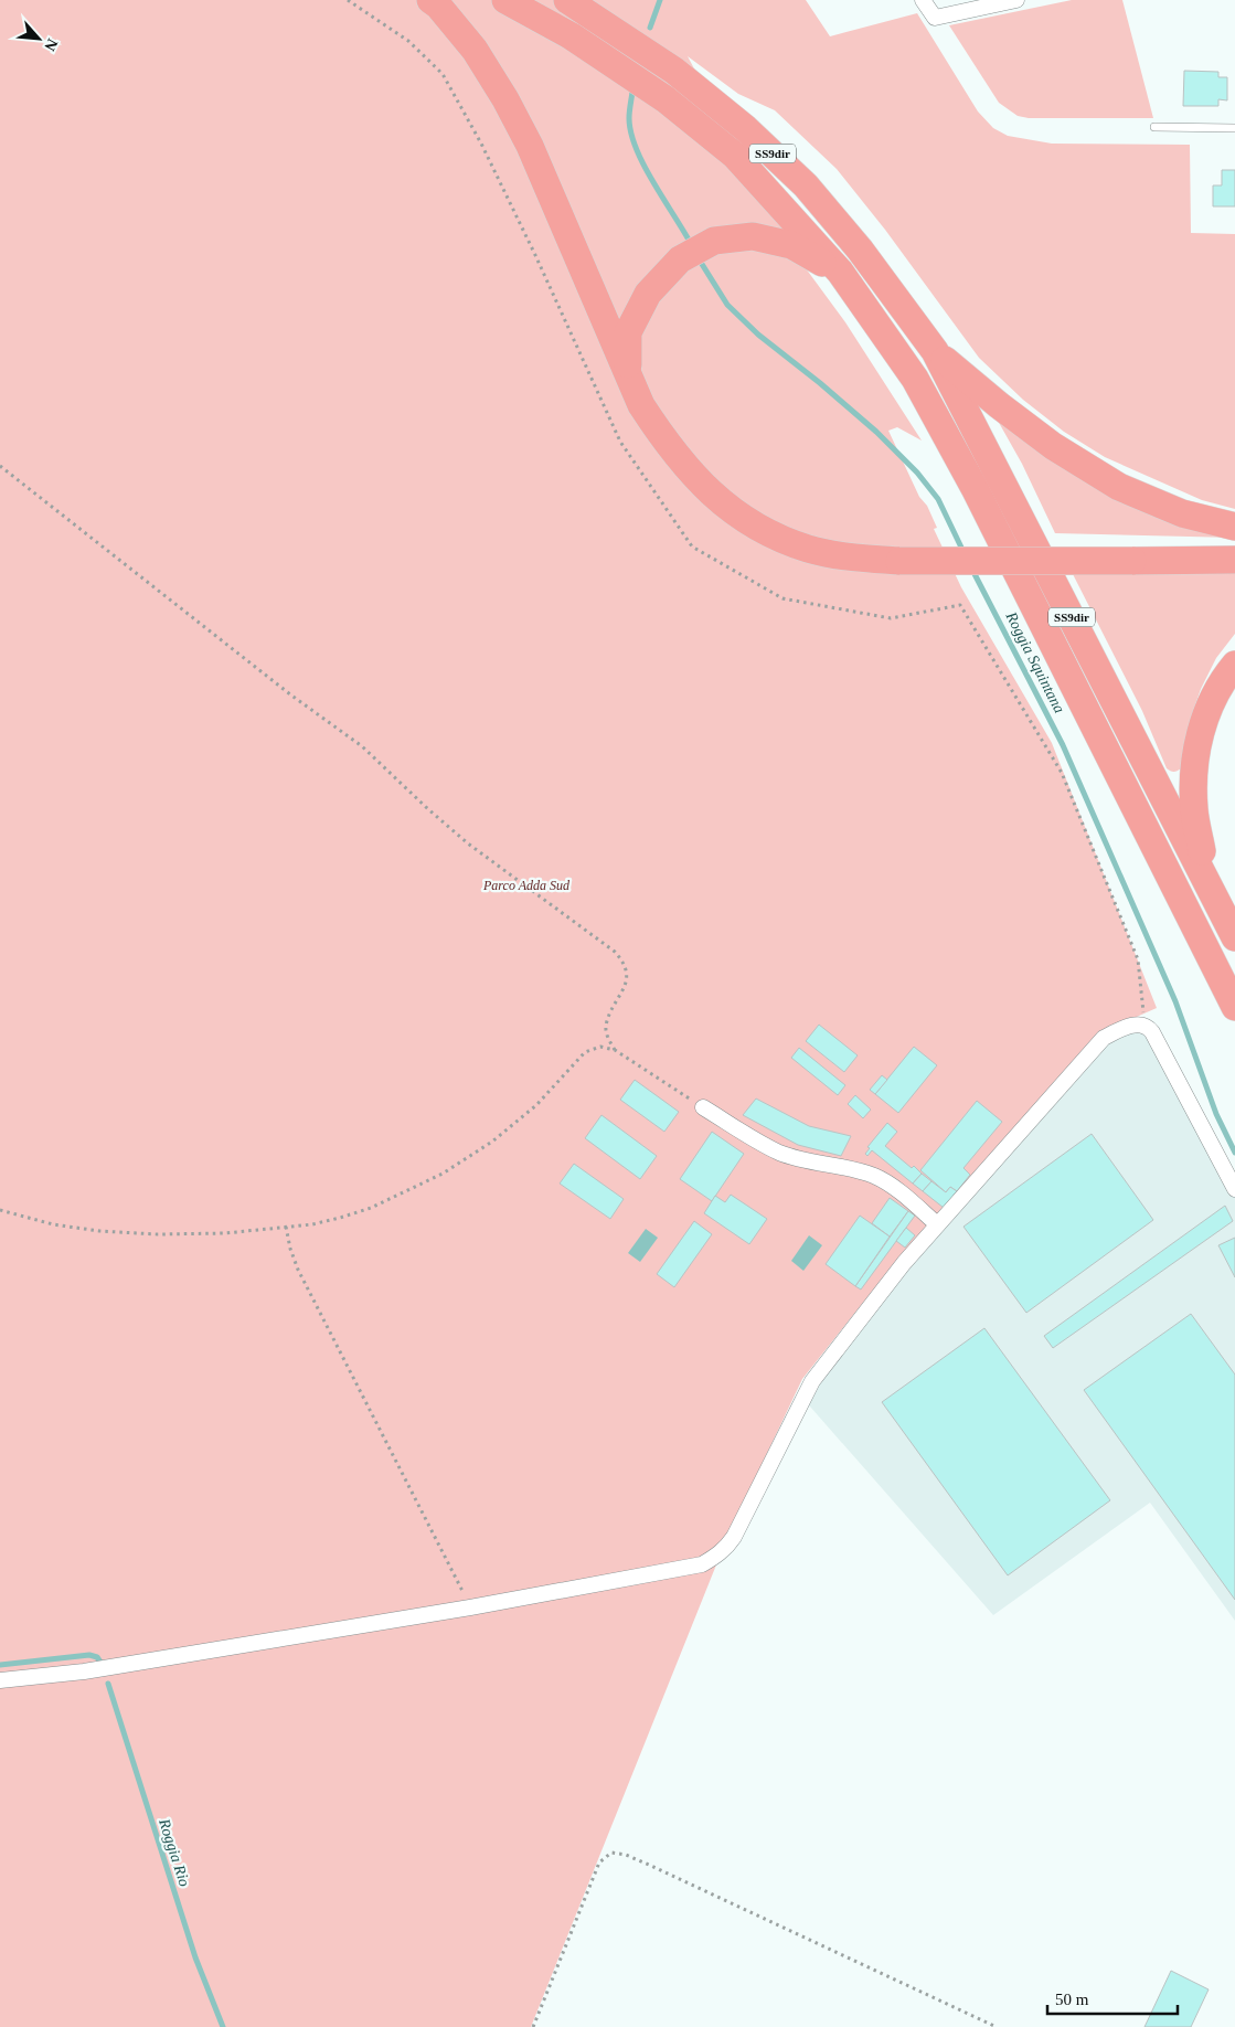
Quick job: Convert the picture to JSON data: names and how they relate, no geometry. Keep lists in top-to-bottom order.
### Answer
{
  "streets": {
    "highway": ["SS9dir"]
  },
  "water": ["Roggia Squintana", "Roggia Rio"],
  "parks": ["Parco Adda Sud"],
  "scale_bar": "50 m",
  "north": "bottom right"
}
